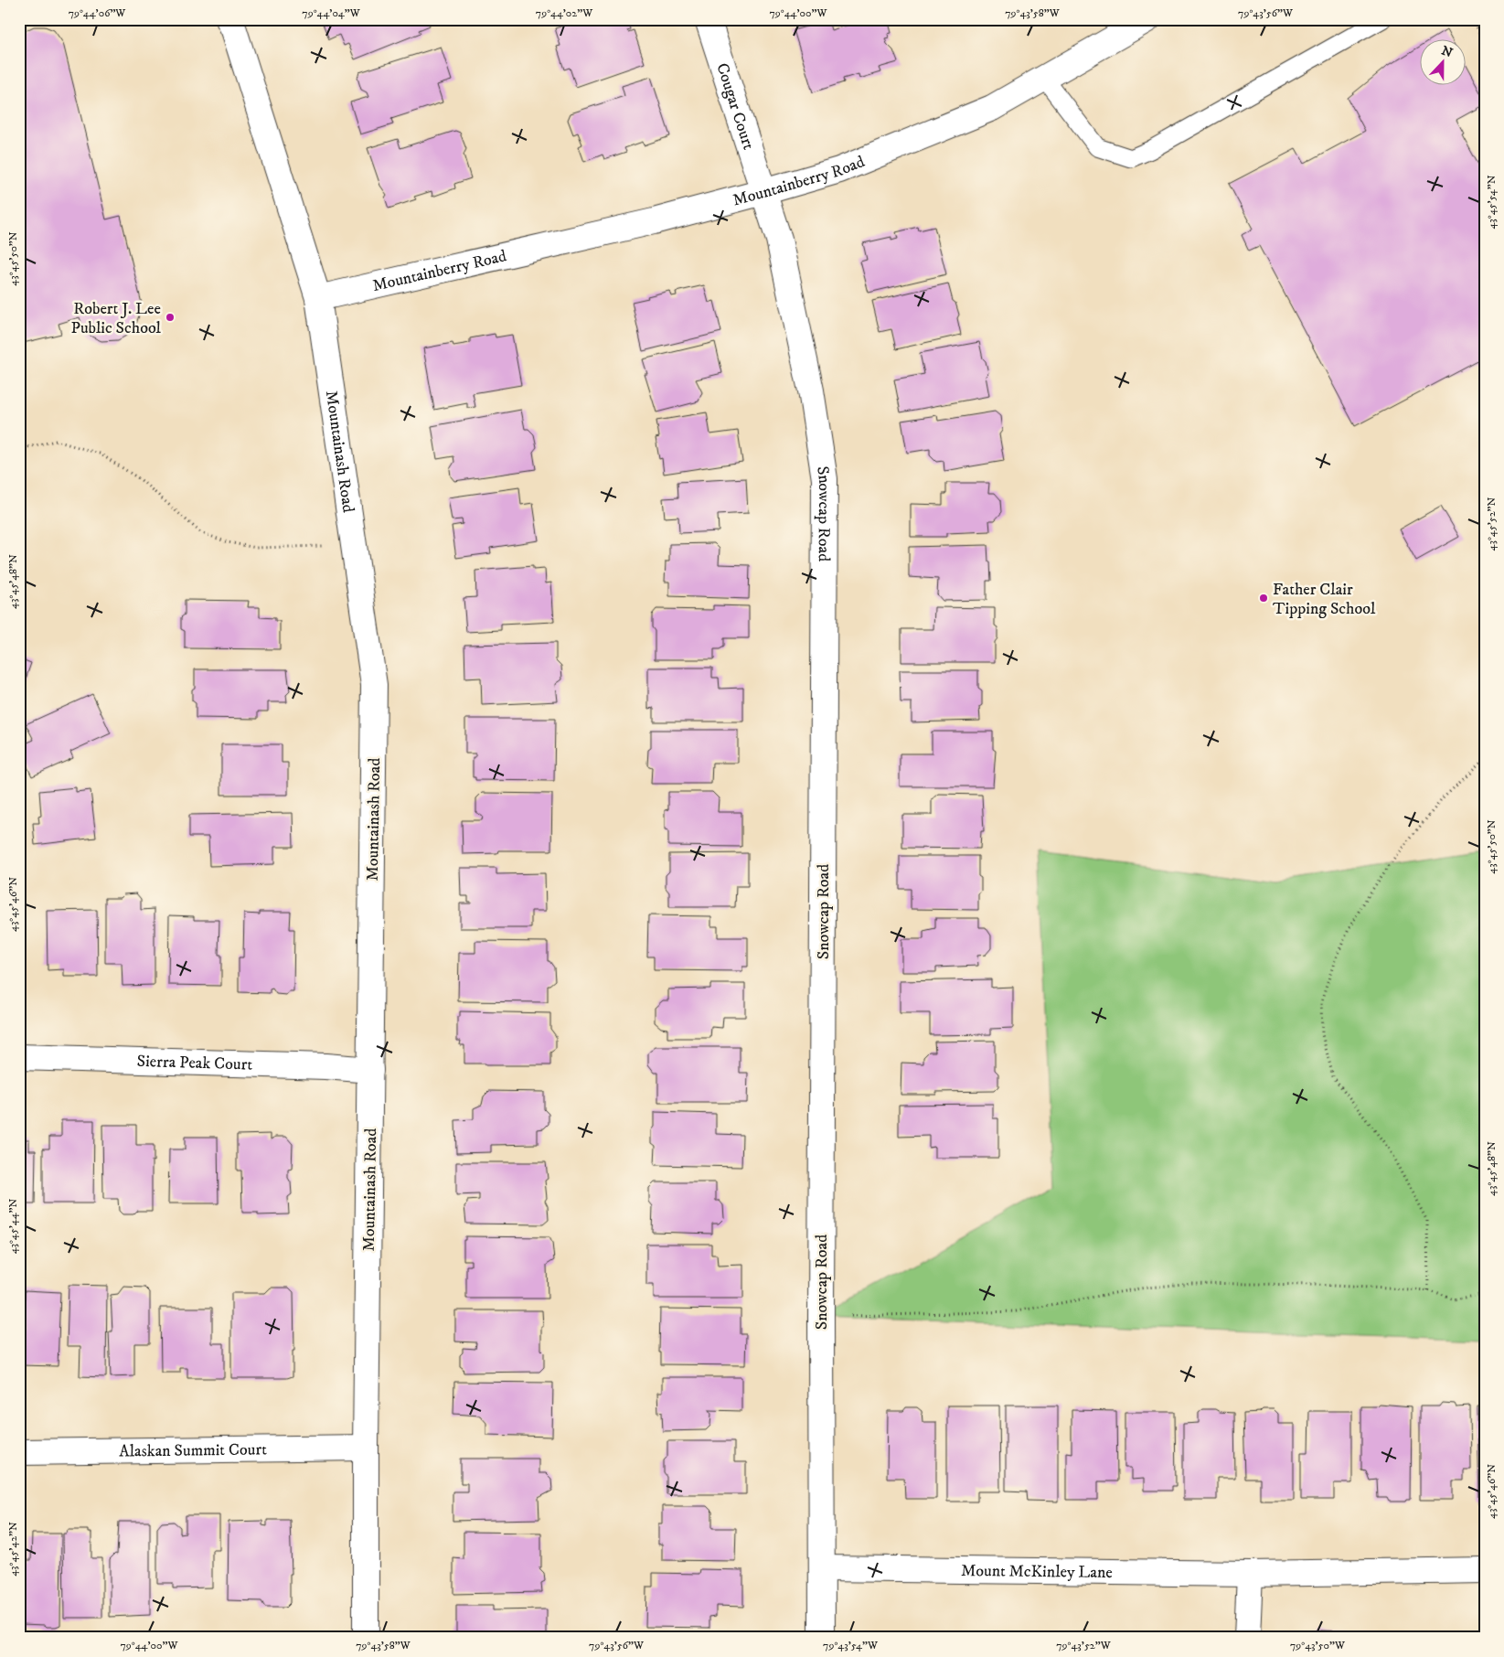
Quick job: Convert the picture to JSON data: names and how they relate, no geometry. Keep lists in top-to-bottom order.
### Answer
{
  "streets": {
    "street": [
      "Cougar Court",
      "Mountainberry Road",
      "Mountainash Road",
      "Snowcap Road",
      "Sierra Peak Court",
      "Alaskan Summit Court",
      "Mount McKinley Lane"
    ]
  },
  "crossings": [
    ["Cougar Court", "Mountainberry Road"],
    ["Cougar Court", "Snowcap Road"],
    ["Mountainberry Road", "Mountainash Road"],
    ["Mountainberry Road", "Snowcap Road"],
    ["Mountainash Road", "Sierra Peak Court"],
    ["Mountainash Road", "Alaskan Summit Court"],
    ["Snowcap Road", "Mount McKinley Lane"]
  ],
  "places": ["Robert J. Lee Public School", "Father Clair Tipping School"],
  "north": "top",
  "coordinates": [
    "79°44'06\"W",
    "79°44'04\"W",
    "79°44'02\"W",
    "79°44'00\"W",
    "79°43'58\"W",
    "79°43'56\"W",
    "43°45'54\"N",
    "43°45'50\"N",
    "43°45'52\"N",
    "43°45'48\"N",
    "43°45'46\"N",
    "43°45'44\"N",
    "43°45'42\"N",
    "79°43'54\"W",
    "79°43'52\"W",
    "79°43'50\"W"
  ]
}
